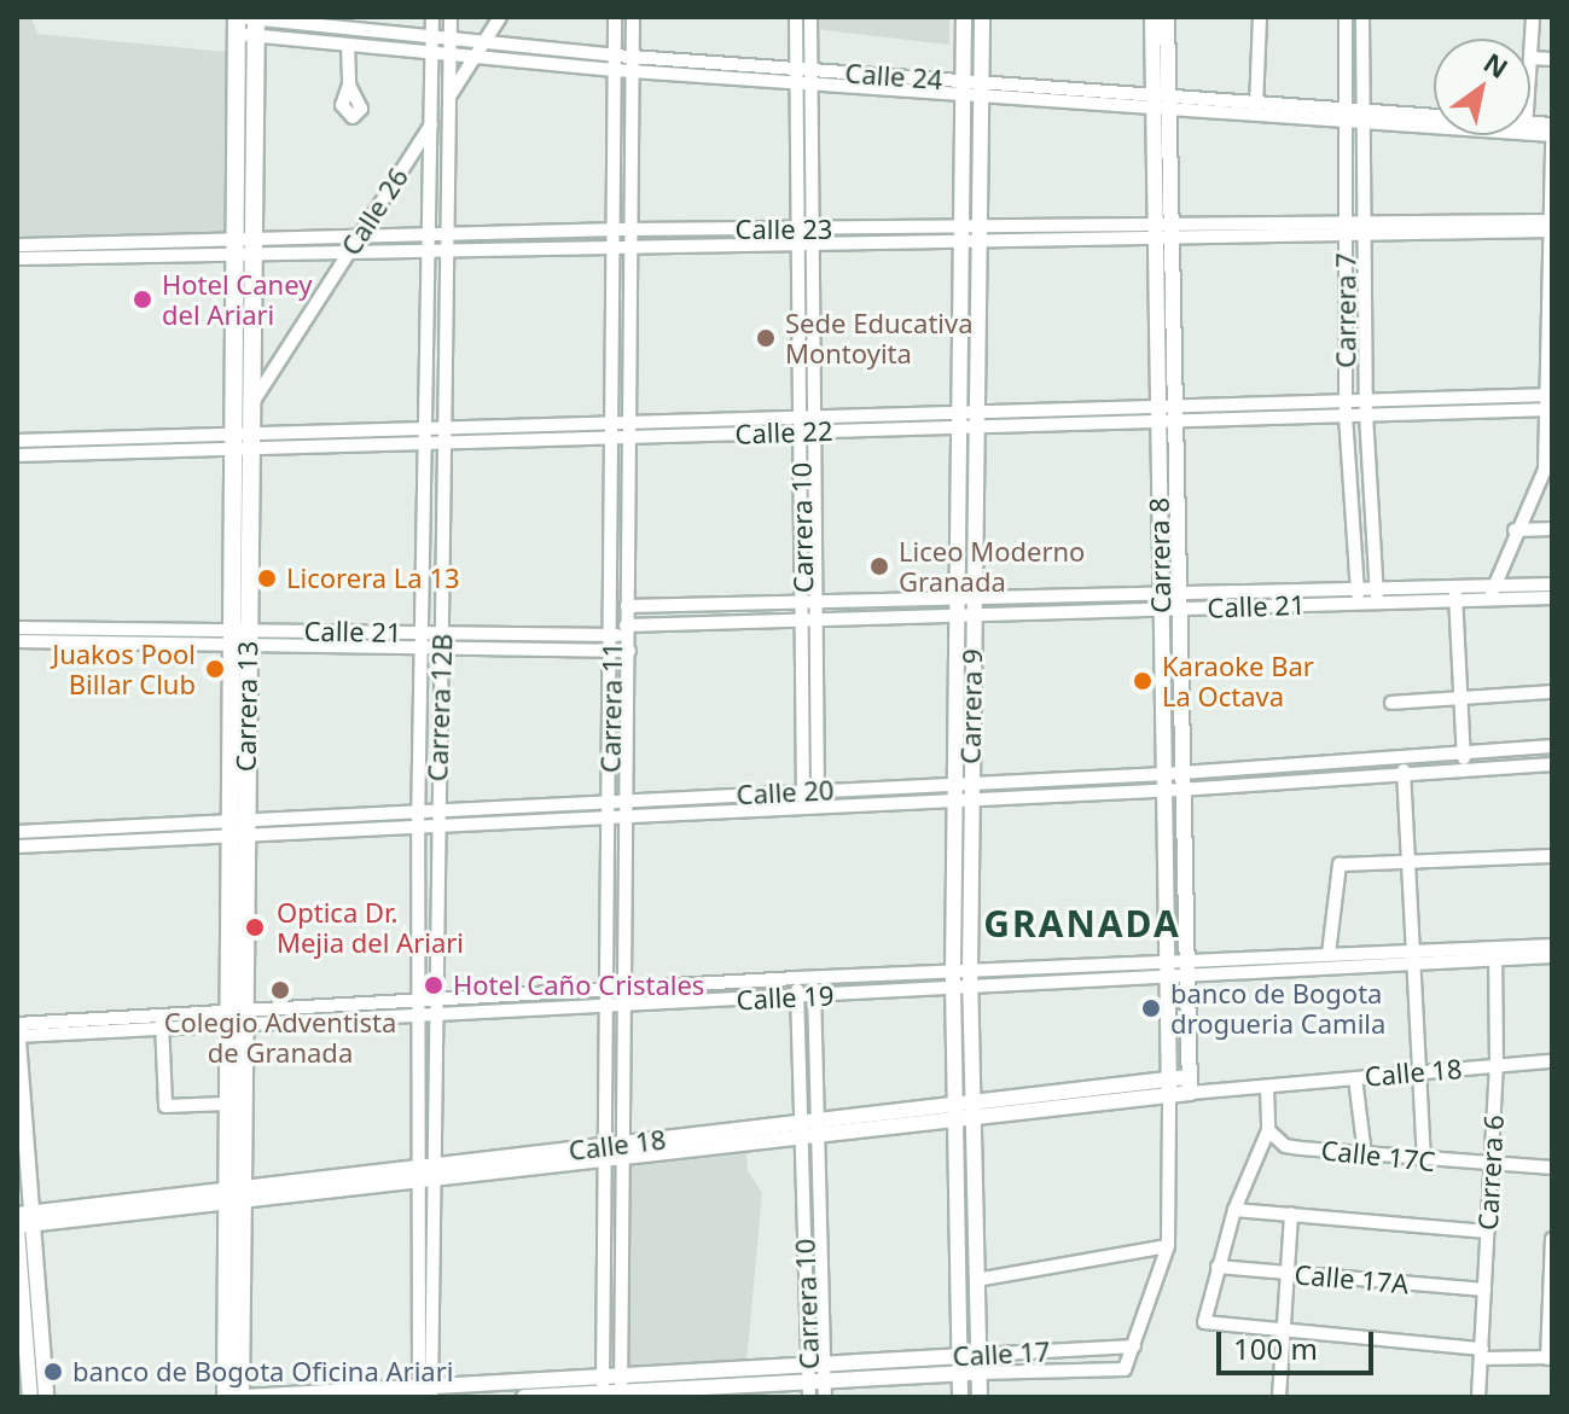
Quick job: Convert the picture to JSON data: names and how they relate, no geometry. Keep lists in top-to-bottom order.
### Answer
{
  "streets": {
    "main road": ["Carrera 13"],
    "street": [
      "Calle 24",
      "Calle 26",
      "Calle 23",
      "Carrera 7",
      "Calle 22",
      "Carrera 10",
      "Carrera 8",
      "Calle 21",
      "Carrera 9",
      "Carrera 12B",
      "Carrera 11",
      "Calle 20",
      "Calle 19",
      "Calle 18",
      "Calle 17C",
      "Carrera 6",
      "Calle 17A",
      "Calle 17"
    ]
  },
  "crossings": [
    ["Calle 24", "Calle 26"],
    ["Calle 24", "Carrera 7"],
    ["Calle 24", "Carrera 10"],
    ["Calle 24", "Carrera 8"],
    ["Calle 24", "Carrera 13"],
    ["Calle 24", "Carrera 9"],
    ["Calle 24", "Carrera 12B"],
    ["Calle 24", "Carrera 11"],
    ["Calle 26", "Calle 23"],
    ["Calle 26", "Carrera 13"],
    ["Calle 26", "Carrera 12B"],
    ["Calle 23", "Carrera 7"],
    ["Calle 23", "Carrera 10"],
    ["Calle 23", "Carrera 8"],
    ["Calle 23", "Carrera 13"],
    ["Calle 23", "Carrera 9"],
    ["Calle 23", "Carrera 12B"],
    ["Calle 23", "Carrera 11"],
    ["Carrera 7", "Calle 22"],
    ["Carrera 7", "Calle 21"],
    ["Calle 22", "Carrera 10"],
    ["Calle 22", "Carrera 8"],
    ["Calle 22", "Carrera 13"],
    ["Calle 22", "Carrera 9"],
    ["Calle 22", "Carrera 12B"],
    ["Calle 22", "Carrera 11"],
    ["Carrera 10", "Calle 21"],
    ["Carrera 10", "Calle 20"],
    ["Carrera 10", "Calle 19"],
    ["Carrera 10", "Calle 18"],
    ["Carrera 10", "Calle 17"],
    ["Carrera 8", "Calle 21"],
    ["Carrera 8", "Calle 20"],
    ["Carrera 8", "Calle 19"],
    ["Carrera 8", "Calle 18"],
    ["Calle 21", "Carrera 13"],
    ["Calle 21", "Carrera 9"],
    ["Calle 21", "Carrera 12B"],
    ["Calle 21", "Carrera 11"],
    ["Carrera 13", "Calle 20"],
    ["Carrera 13", "Calle 19"],
    ["Carrera 13", "Calle 18"],
    ["Carrera 13", "Calle 17"],
    ["Carrera 9", "Calle 20"],
    ["Carrera 9", "Calle 19"],
    ["Carrera 9", "Calle 18"],
    ["Carrera 9", "Calle 17"],
    ["Carrera 12B", "Calle 20"],
    ["Carrera 12B", "Calle 19"],
    ["Carrera 12B", "Calle 18"],
    ["Carrera 12B", "Calle 17"],
    ["Carrera 11", "Calle 20"],
    ["Carrera 11", "Calle 19"],
    ["Carrera 11", "Calle 18"],
    ["Carrera 11", "Calle 17"],
    ["Calle 19", "Carrera 6"],
    ["Calle 18", "Carrera 6"],
    ["Calle 17C", "Carrera 6"],
    ["Carrera 6", "Calle 17A"]
  ],
  "districts": ["GRANADA"],
  "places": [
    "Hotel Caney del Ariari",
    "Sede Educativa Montoyita",
    "Liceo Moderno Granada",
    "Licorera La 13",
    "Juakos Pool Billar Club",
    "Karaoke Bar La Octava",
    "Optica Dr. Mejia del Ariari",
    "Hotel Caño Cristales",
    "Colegio Adventista de Granada",
    "banco de Bogota drogueria Camila",
    "banco de Bogota Oficina Ariari"
  ],
  "scale_bar": "100 m",
  "north": "top right"
}
